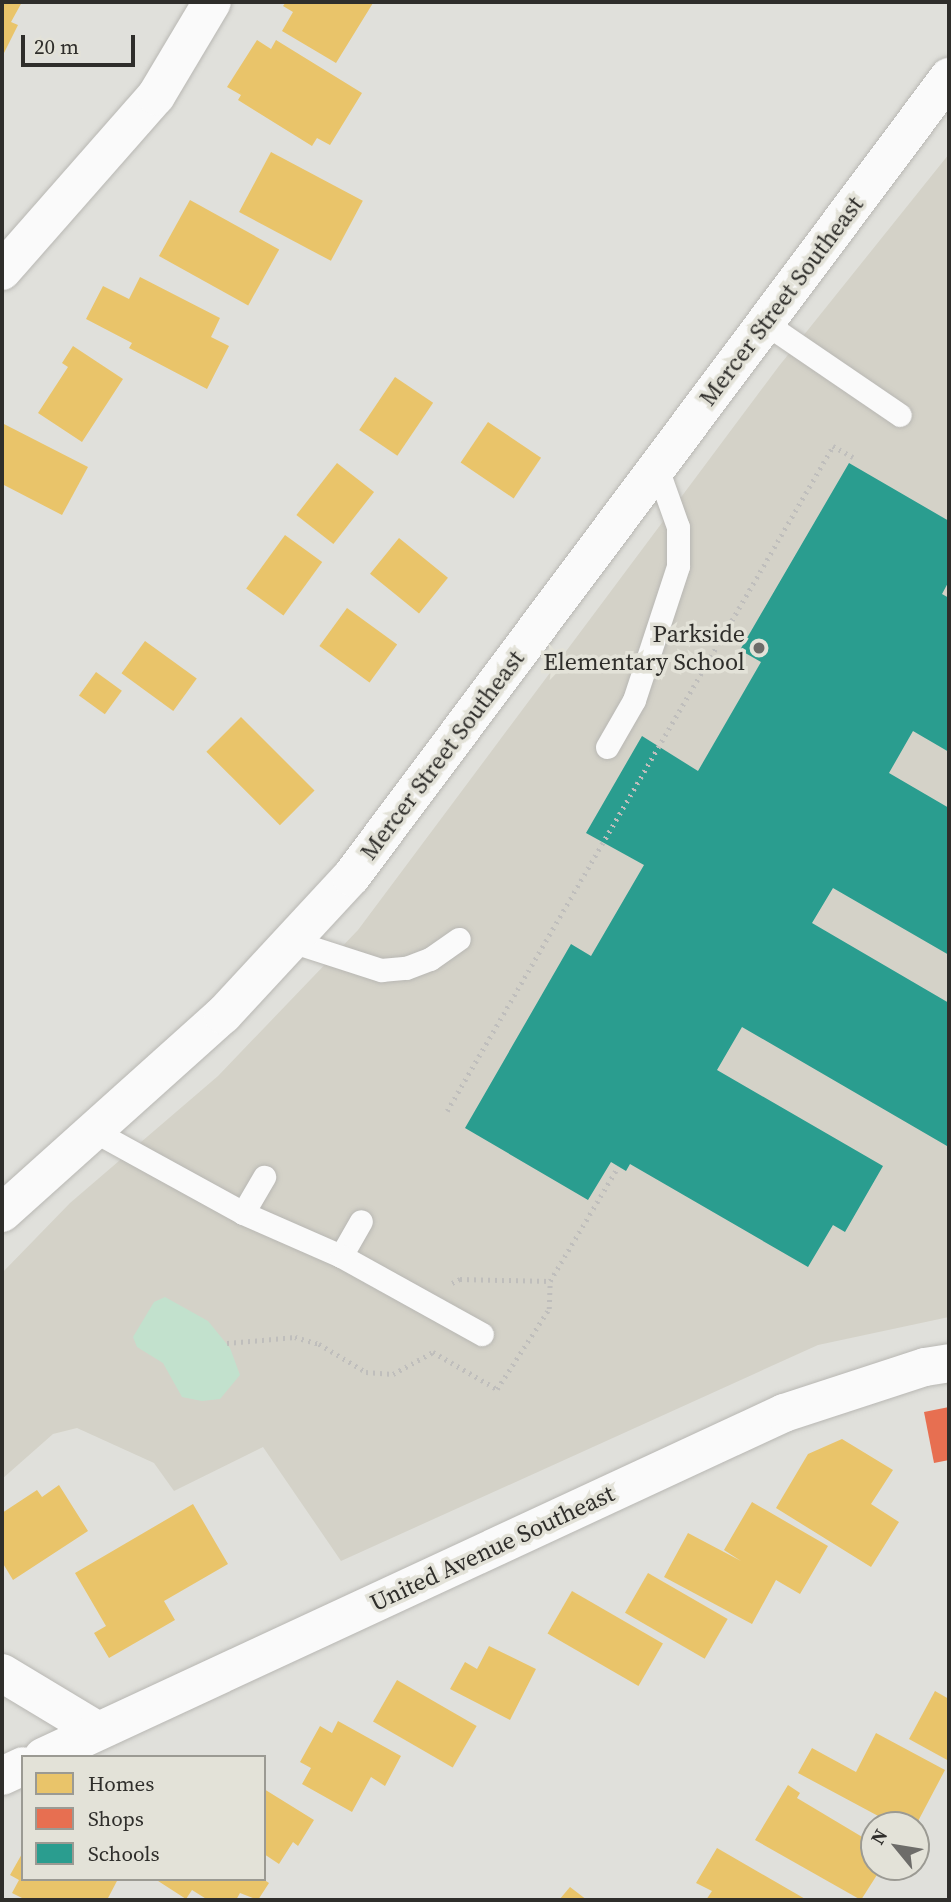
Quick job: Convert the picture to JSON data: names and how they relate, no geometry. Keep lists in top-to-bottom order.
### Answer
{
  "streets": {
    "street": ["Mercer Street Southeast", "United Avenue Southeast"]
  },
  "places": ["Parkside Elementary School"],
  "legend": ["Homes", "Shops", "Schools"],
  "scale_bar": "20 m",
  "north": "top left"
}
